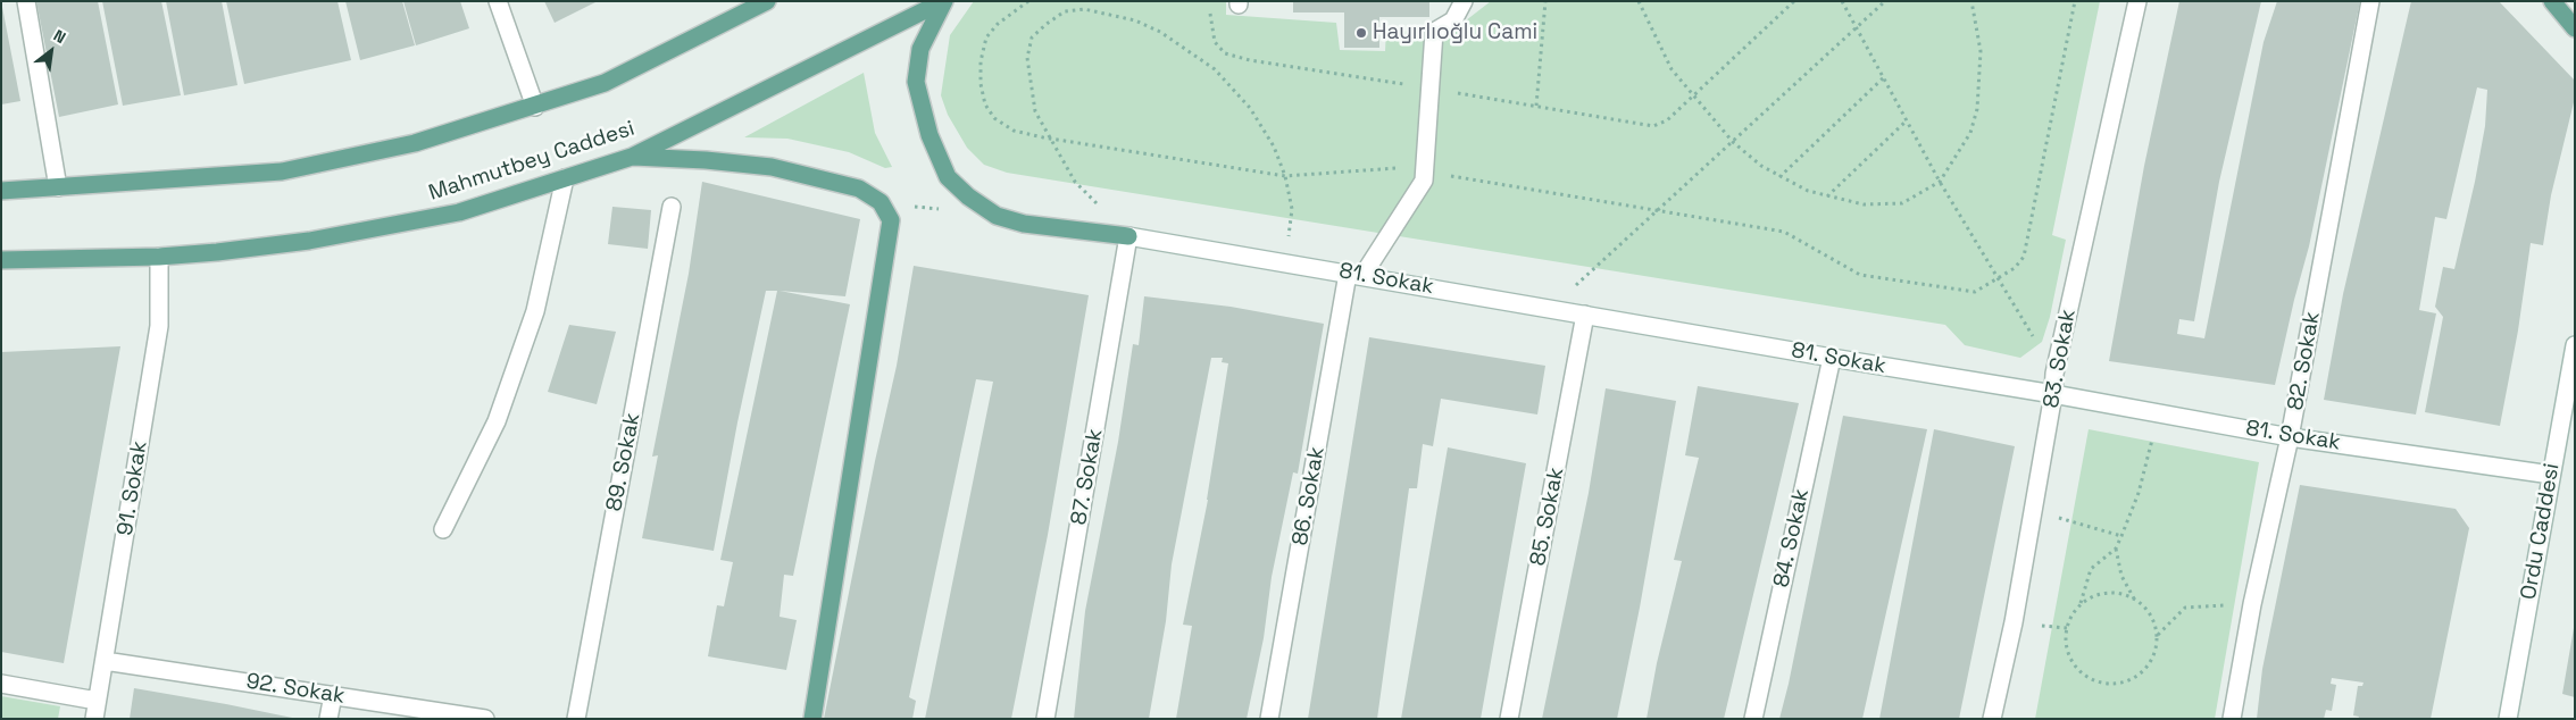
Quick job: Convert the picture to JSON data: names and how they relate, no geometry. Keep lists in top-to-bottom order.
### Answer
{
  "streets": {
    "main road": ["Mahmutbey Caddesi"],
    "street": [
      "81. Sokak",
      "83. Sokak",
      "82. Sokak",
      "89. Sokak",
      "87. Sokak",
      "91. Sokak",
      "86. Sokak",
      "85. Sokak",
      "Ordu Caddesi",
      "84. Sokak",
      "92. Sokak"
    ]
  },
  "crossings": [
    ["Mahmutbey Caddesi", "91. Sokak"],
    ["81. Sokak", "83. Sokak"],
    ["81. Sokak", "82. Sokak"],
    ["81. Sokak", "87. Sokak"],
    ["81. Sokak", "86. Sokak"],
    ["81. Sokak", "85. Sokak"],
    ["81. Sokak", "Ordu Caddesi"],
    ["81. Sokak", "84. Sokak"],
    ["91. Sokak", "92. Sokak"]
  ],
  "places": ["Hayırlıoğlu Cami"],
  "north": "top right"
}
